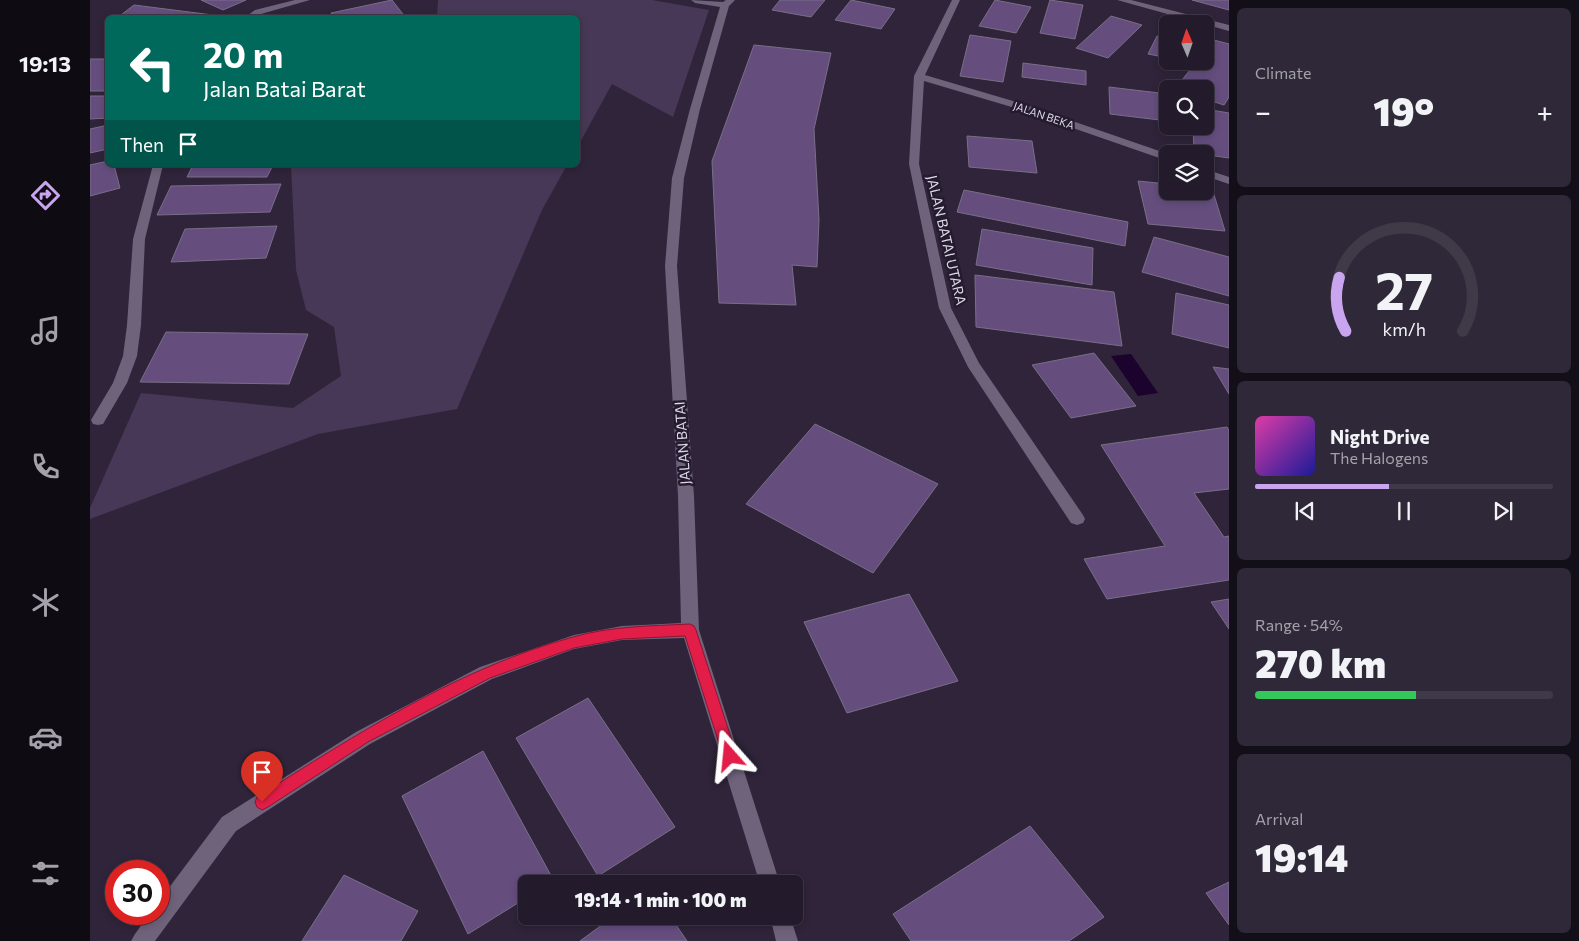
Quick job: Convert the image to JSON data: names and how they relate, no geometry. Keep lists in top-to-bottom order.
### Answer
{
  "streets": {
    "street": ["JALAN BEKA", "JALAN BATAI UTARA", "JALAN BATAI"]
  },
  "crossings": [
    ["JALAN BEKA", "JALAN BATAI UTARA"]
  ],
  "north": "top",
  "page": {
    "tabs": "19:13",
    "tile": [
      "Climate",
      ["Range · 54%", "270 km"],
      ["Arrival", "19:14"]
    ],
    "turn": ["20 m", "Jalan Batai Barat"],
    "heat": ["−", "19°", "+"],
    "then": "Then",
    "song": ["Night Drive", "The Halogens"],
    "limit": "30",
    "trip": "19:14 · 1 min · 100 m",
    "gauge": ["27", "km/h"]
  }
}
